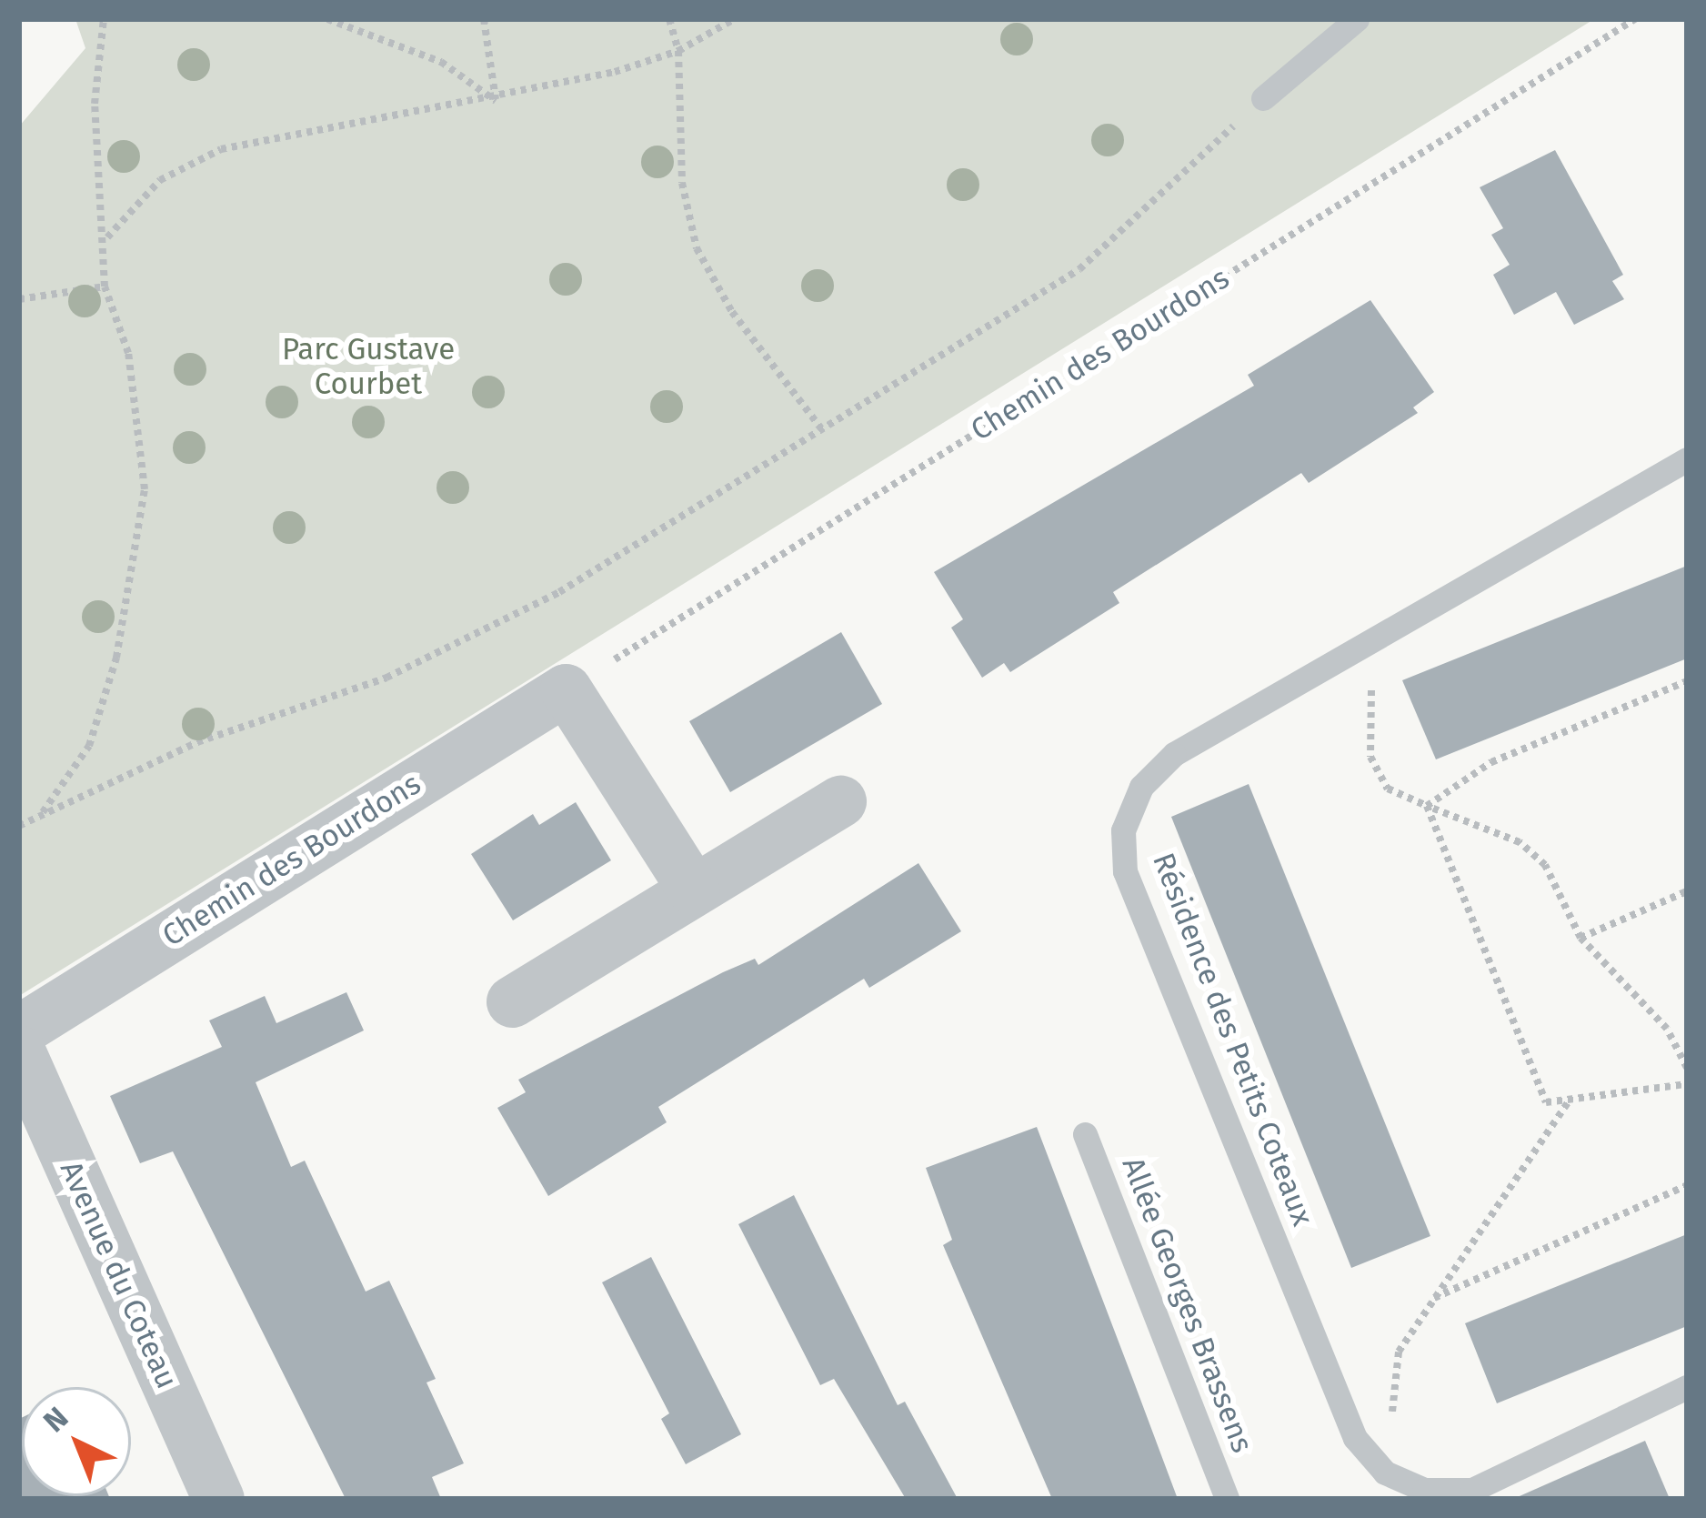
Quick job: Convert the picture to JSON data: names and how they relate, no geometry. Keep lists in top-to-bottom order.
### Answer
{
  "streets": {
    "street": ["Chemin des Bourdons", "Avenue du Coteau"],
    "lane": ["Résidence des Petits Coteaux", "Allée Georges Brassens"]
  },
  "parks": ["Parc Gustave Courbet"],
  "north": "top left"
}
